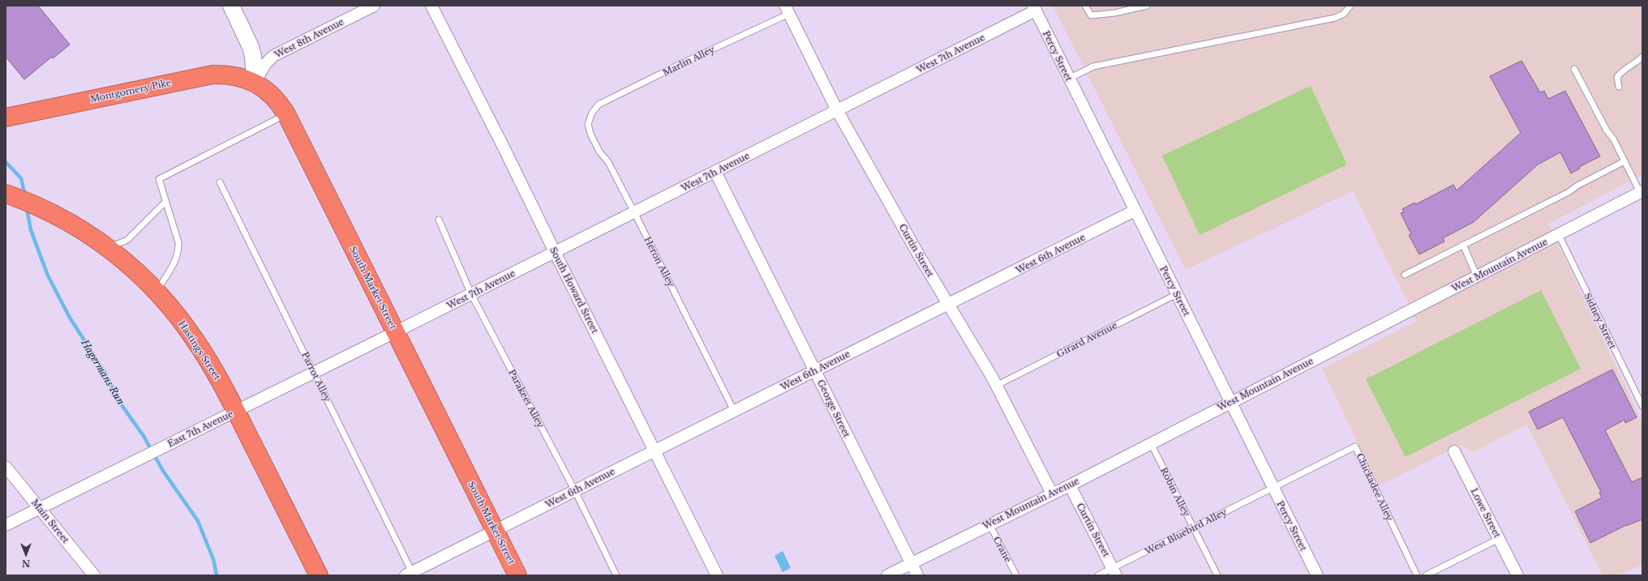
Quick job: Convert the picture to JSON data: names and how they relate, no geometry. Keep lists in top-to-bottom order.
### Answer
{
  "streets": {
    "highway": ["Montgomery Pike", "South Market Street", "Hastings Street"],
    "street": [
      "West 8th Avenue",
      "West 7th Avenue",
      "Percy Street",
      "Curtin Street",
      "West 6th Avenue",
      "West Mountain Avenue",
      "South Howard Street",
      "George Street",
      "East 7th Avenue",
      "Lowe Street",
      "Main Street"
    ],
    "lane": [
      "Marlin Alley",
      "Heron Alley",
      "Sidney Street",
      "Girard Avenue",
      "Parrot Alley",
      "Parakeet Alley",
      "Chickadee Alley",
      "Robin Alley",
      "West Bluebird Alley",
      "Crane"
    ]
  },
  "crossings": [
    ["West 8th Avenue", "Montgomery Pike"],
    ["West 8th Avenue", "South Market Street"],
    ["West 7th Avenue", "Percy Street"],
    ["West 7th Avenue", "Curtin Street"],
    ["West 7th Avenue", "Heron Alley"],
    ["West 7th Avenue", "South Market Street"],
    ["West 7th Avenue", "South Howard Street"],
    ["West 7th Avenue", "Parakeet Alley"],
    ["West 7th Avenue", "George Street"],
    ["West 7th Avenue", "East 7th Avenue"],
    ["Percy Street", "West 6th Avenue"],
    ["Percy Street", "West Mountain Avenue"],
    ["Percy Street", "Girard Avenue"],
    ["Percy Street", "Chickadee Alley"],
    ["Percy Street", "West Bluebird Alley"],
    ["Marlin Alley", "Curtin Street"],
    ["Marlin Alley", "Heron Alley"],
    ["Montgomery Pike", "South Market Street"],
    ["Curtin Street", "West 6th Avenue"],
    ["Curtin Street", "West Mountain Avenue"],
    ["Curtin Street", "Girard Avenue"],
    ["Curtin Street", "West Bluebird Alley"],
    ["West 6th Avenue", "Heron Alley"],
    ["West 6th Avenue", "South Market Street"],
    ["West 6th Avenue", "South Howard Street"],
    ["West 6th Avenue", "Parrot Alley"],
    ["West 6th Avenue", "Parakeet Alley"],
    ["West 6th Avenue", "George Street"],
    ["West Mountain Avenue", "Sidney Street"],
    ["West Mountain Avenue", "George Street"],
    ["West Mountain Avenue", "Robin Alley"],
    ["West Mountain Avenue", "Crane"],
    ["South Market Street", "East 7th Avenue"],
    ["Hastings Street", "East 7th Avenue"],
    ["Parrot Alley", "East 7th Avenue"],
    ["East 7th Avenue", "Main Street"],
    ["Chickadee Alley", "West Bluebird Alley"],
    ["Robin Alley", "West Bluebird Alley"]
  ],
  "water": ["Hagermans Run"],
  "north": "bottom"
}
